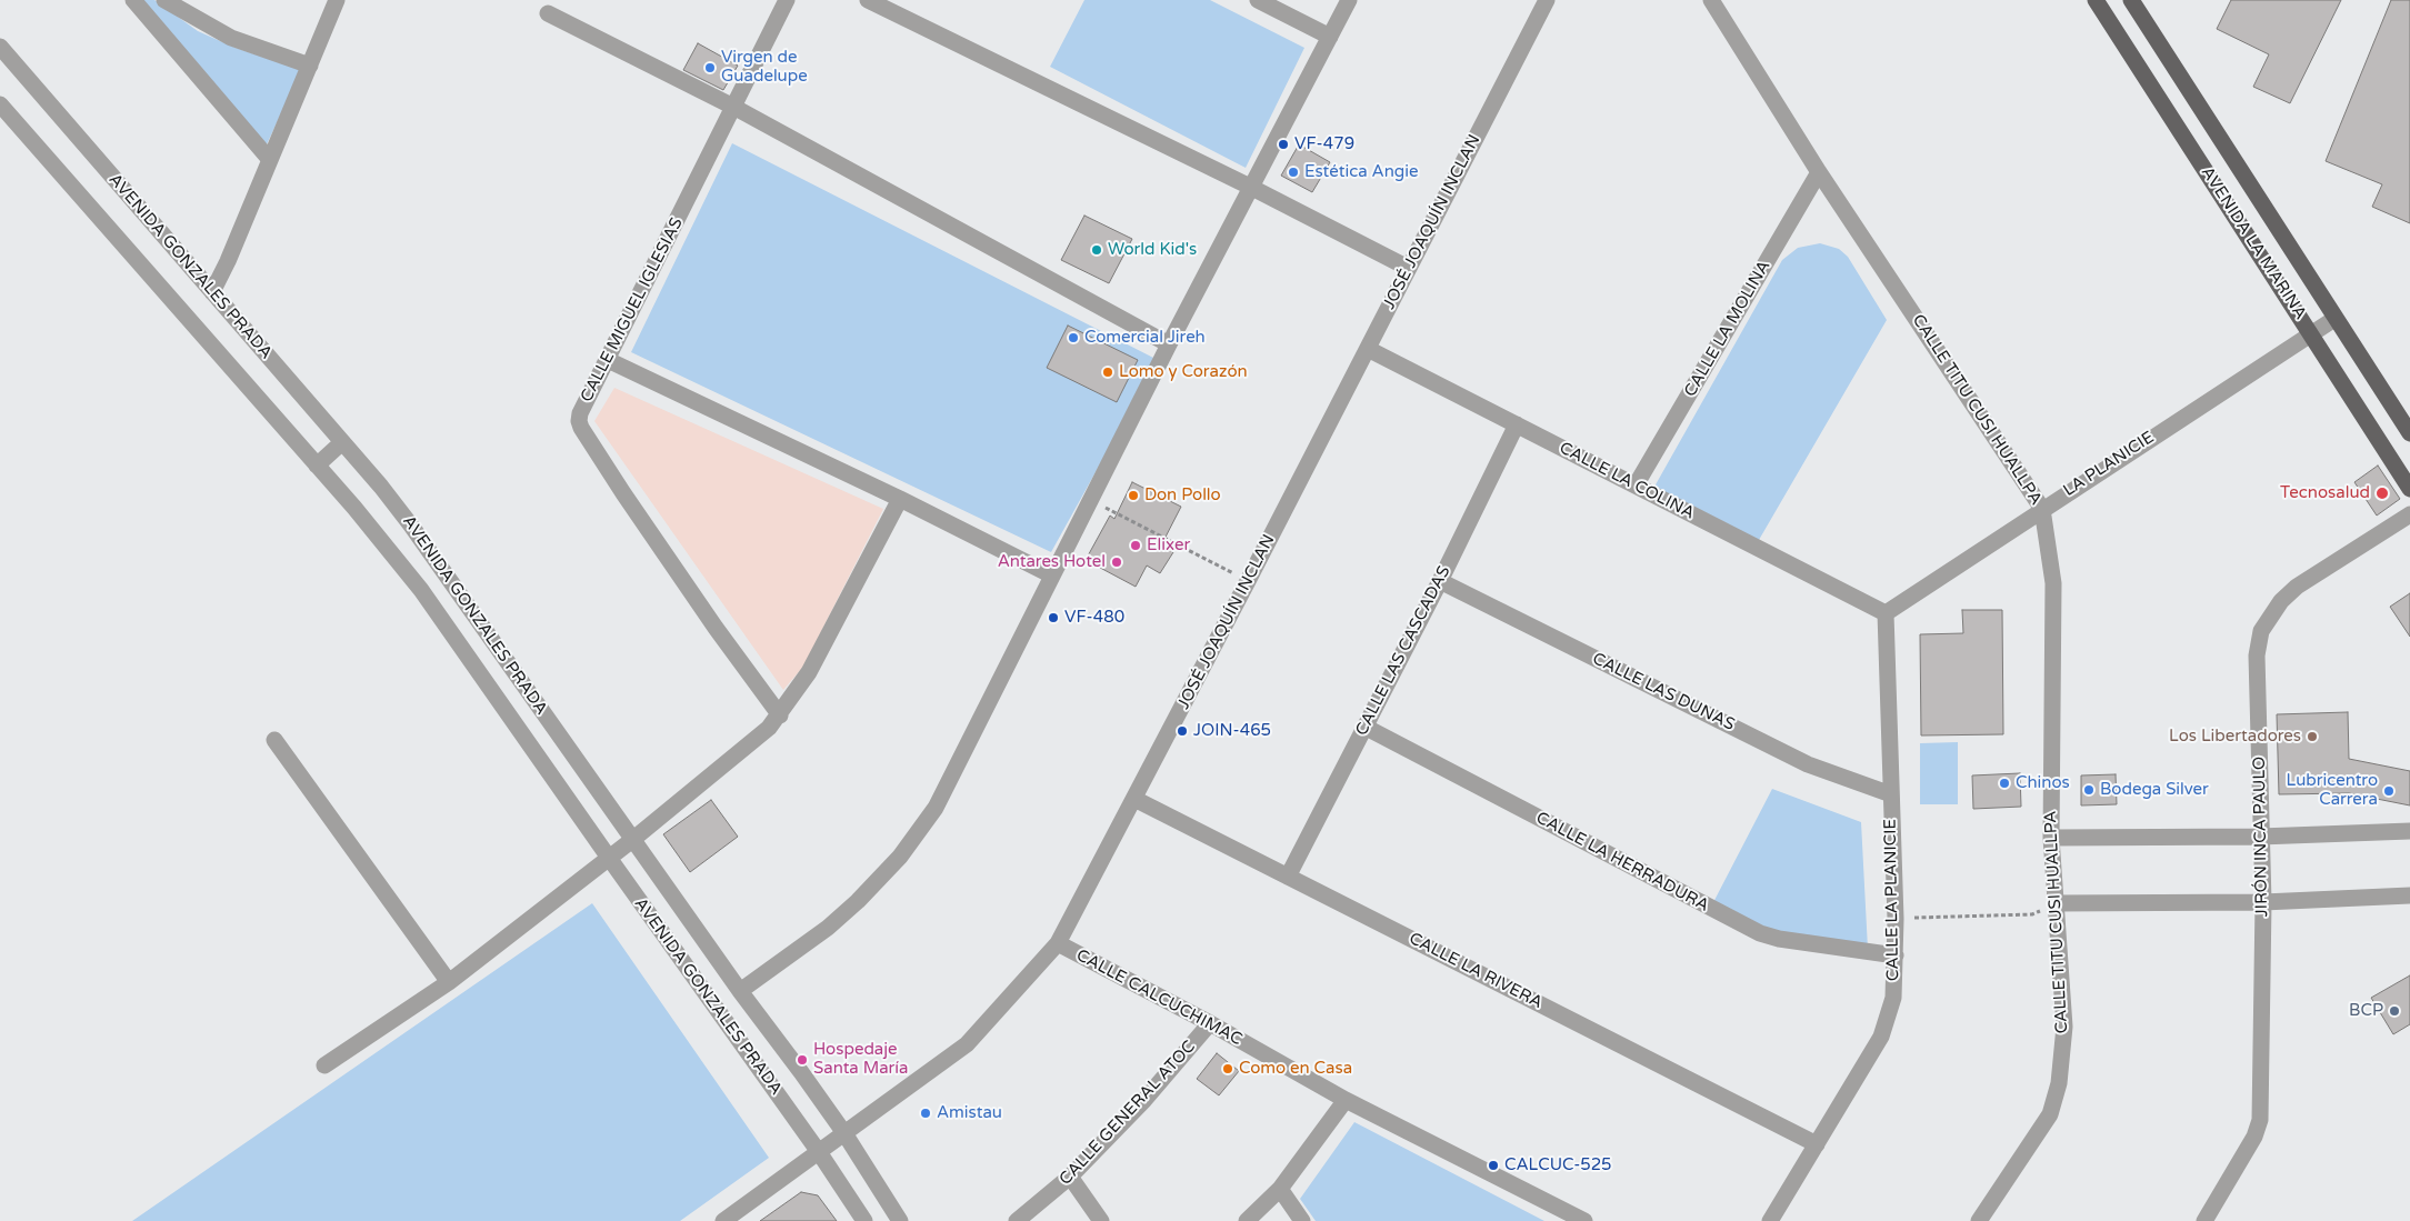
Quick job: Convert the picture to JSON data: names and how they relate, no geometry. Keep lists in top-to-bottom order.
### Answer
{
  "streets": {
    "main road": ["AVENIDA LA MARINA"],
    "street": [
      "JOSÉ JOAQUÍN INCLAN",
      "AVENIDA GONZALES PRADA",
      "CALLE MIGUEL IGLESIAS",
      "CALLE LA MOLINA",
      "CALLE TITU CUSI HUALLPA",
      "LA PLANICIE",
      "CALLE LA COLINA",
      "CALLE LAS CASCADAS",
      "CALLE LAS DUNAS",
      "JIRÓN INCA PAULO",
      "CALLE LA HERRADURA",
      "CALLE LA PLANICIE",
      "CALLE LA RIVERA",
      "CALLE CALCUCHIMAC",
      "CALLE GENERAL ATOC"
    ]
  },
  "crossings": [
    ["JOSÉ JOAQUÍN INCLAN", "AVENIDA GONZALES PRADA"],
    ["JOSÉ JOAQUÍN INCLAN", "CALLE LA COLINA"],
    ["JOSÉ JOAQUÍN INCLAN", "CALLE LA RIVERA"],
    ["JOSÉ JOAQUÍN INCLAN", "CALLE CALCUCHIMAC"],
    ["AVENIDA LA MARINA", "LA PLANICIE"],
    ["CALLE LA MOLINA", "CALLE TITU CUSI HUALLPA"],
    ["CALLE LA MOLINA", "CALLE LA COLINA"],
    ["CALLE TITU CUSI HUALLPA", "LA PLANICIE"],
    ["LA PLANICIE", "CALLE LA COLINA"],
    ["LA PLANICIE", "CALLE LA PLANICIE"],
    ["CALLE LA COLINA", "CALLE LAS CASCADAS"],
    ["CALLE LA COLINA", "CALLE LA PLANICIE"],
    ["CALLE LAS CASCADAS", "CALLE LAS DUNAS"],
    ["CALLE LAS CASCADAS", "CALLE LA HERRADURA"],
    ["CALLE LAS CASCADAS", "CALLE LA RIVERA"],
    ["CALLE LAS DUNAS", "CALLE LA PLANICIE"],
    ["CALLE LA HERRADURA", "CALLE LA PLANICIE"],
    ["CALLE LA PLANICIE", "CALLE LA RIVERA"],
    ["CALLE CALCUCHIMAC", "CALLE GENERAL ATOC"]
  ],
  "places": [
    "Virgen de Guadelupe",
    "VF-479",
    "Estética Angie",
    "World Kid's",
    "Comercial Jireh",
    "Lomo y Corazón",
    "Tecnosalud",
    "Don Pollo",
    "Elixer",
    "Antares Hotel",
    "VF-480",
    "JOIN-465",
    "Los Libertadores",
    "Chinos",
    "Bodega Silver",
    "Lubricentro Carrera",
    "BCP",
    "Hospedaje Santa María",
    "Como en Casa",
    "Amistau",
    "CALCUC-525"
  ]
}
